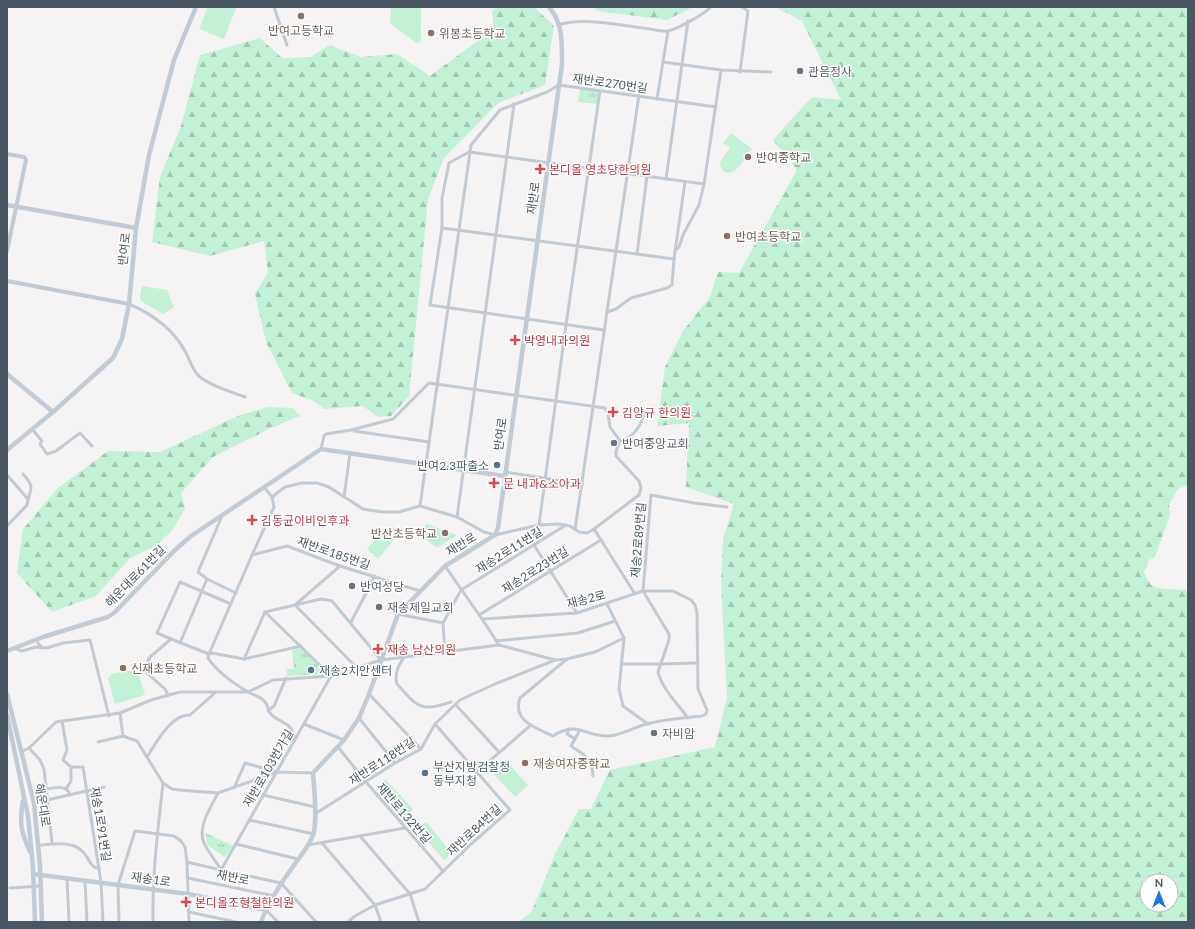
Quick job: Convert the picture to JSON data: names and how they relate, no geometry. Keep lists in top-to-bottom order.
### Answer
{
  "streets": {
    "main road": [
      "재반로",
      "반여로",
      "해운대로61번길",
      "해운대로",
      "재송1로"
    ],
    "street": [
      "재반로270번길",
      "재송2로89번길",
      "재송2로11번길",
      "재반로185번길",
      "재송2로23번길",
      "재송2로",
      "재반로118번길",
      "재반로103번가길",
      "재반로132번길",
      "재송1로91번길",
      "재반로84번길"
    ]
  },
  "crossings": [
    ["재반로270번길", "재반로"],
    ["재반로", "반여로"],
    ["재반로", "재반로185번길"],
    ["재반로", "재반로132번길"],
    ["재송2로89번길", "재송2로"],
    ["재반로118번길", "재반로132번길"],
    ["해운대로", "재송1로"],
    ["재반로132번길", "재반로84번길"],
    ["재송1로91번길", "재송1로"]
  ],
  "places": {
    "other": [
      "반여고등학교",
      "위봉초등학교",
      "관음정사",
      "반여중학교",
      "반여초등학교",
      "반여중앙교회",
      "반여2.3파출소",
      "반산초등학교",
      "반여성당",
      "재송제일교회",
      "신재초등학교",
      "재송2치안센터",
      "자비암",
      "재송여자중학교",
      "부산지방검찰청 동부지청"
    ],
    "health": [
      "본디올 영초당한의원",
      "박영내과의원",
      "김양규 한의원",
      "문 내과&소아과",
      "김동균이비인후과",
      "재송 남산의원",
      "본디올조형철한의원"
    ]
  },
  "north": "top"
}
